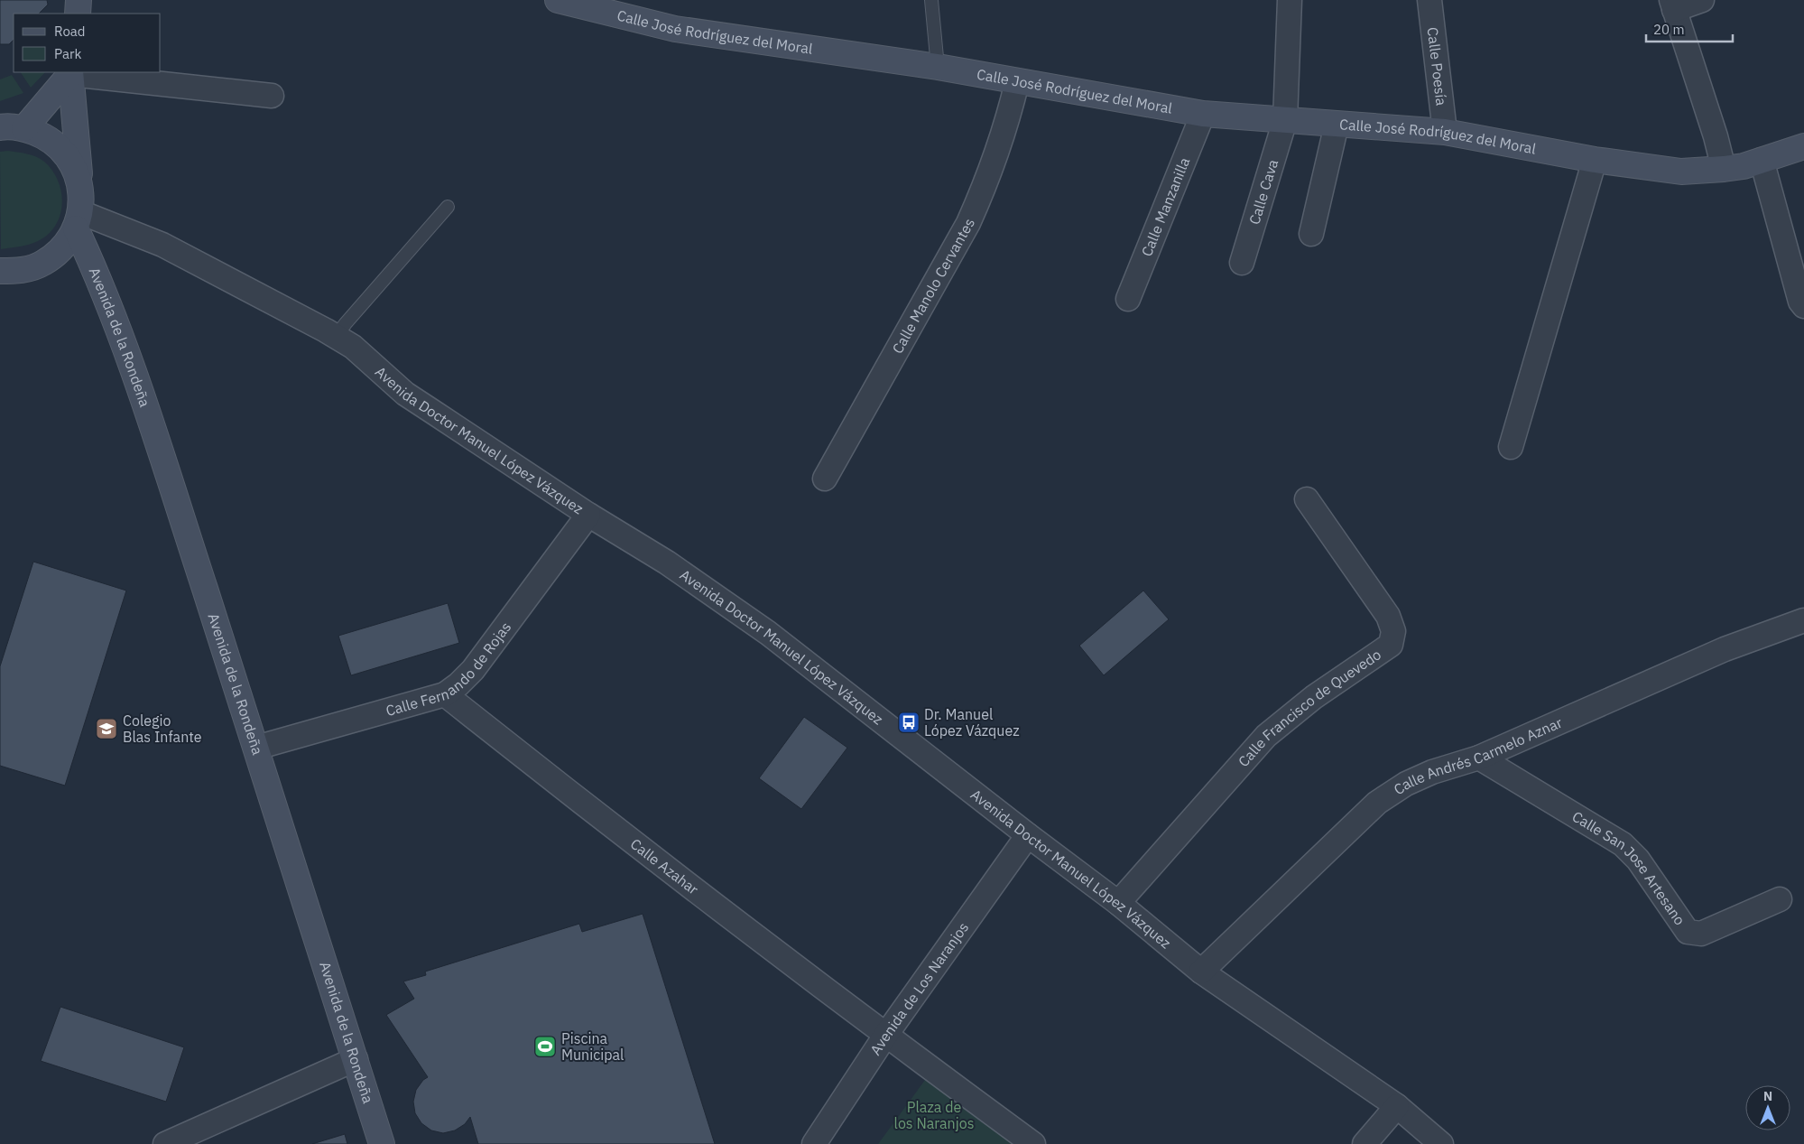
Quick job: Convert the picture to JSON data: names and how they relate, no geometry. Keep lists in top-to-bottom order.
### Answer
{
  "streets": {
    "street": [
      "Calle José Rodríguez del Moral",
      "Calle Poesía",
      "Calle Cava",
      "Calle Manzanilla",
      "Calle Manolo Cervantes",
      "Avenida de la Rondeña",
      "Avenida Doctor Manuel López Vázquez",
      "Calle Fernando de Rojas",
      "Calle Francisco de Quevedo",
      "Calle Andrés Carmelo Aznar",
      "Calle Azahar",
      "Calle San Jose Artesano",
      "Avenida de Los Naranjos"
    ]
  },
  "crossings": [
    ["Calle José Rodríguez del Moral", "Calle Poesía"],
    ["Calle José Rodríguez del Moral", "Calle Cava"],
    ["Calle José Rodríguez del Moral", "Calle Manzanilla"],
    ["Calle José Rodríguez del Moral", "Calle Manolo Cervantes"],
    ["Avenida de la Rondeña", "Avenida Doctor Manuel López Vázquez"],
    ["Avenida de la Rondeña", "Calle Fernando de Rojas"],
    ["Avenida Doctor Manuel López Vázquez", "Calle Fernando de Rojas"],
    ["Avenida Doctor Manuel López Vázquez", "Calle Francisco de Quevedo"],
    ["Avenida Doctor Manuel López Vázquez", "Calle Andrés Carmelo Aznar"],
    ["Avenida Doctor Manuel López Vázquez", "Avenida de Los Naranjos"],
    ["Calle Fernando de Rojas", "Calle Azahar"],
    ["Calle Andrés Carmelo Aznar", "Calle San Jose Artesano"],
    ["Calle Azahar", "Avenida de Los Naranjos"]
  ],
  "parks": ["Plaza de los Naranjos"],
  "places": {
    "bus stop": ["Dr. Manuel López Vázquez"],
    "school or university": ["Colegio Blas Infante"],
    "sports": ["Piscina Municipal"]
  },
  "legend": ["Road", "Park"],
  "scale_bar": "20 m",
  "north": "top"
}
